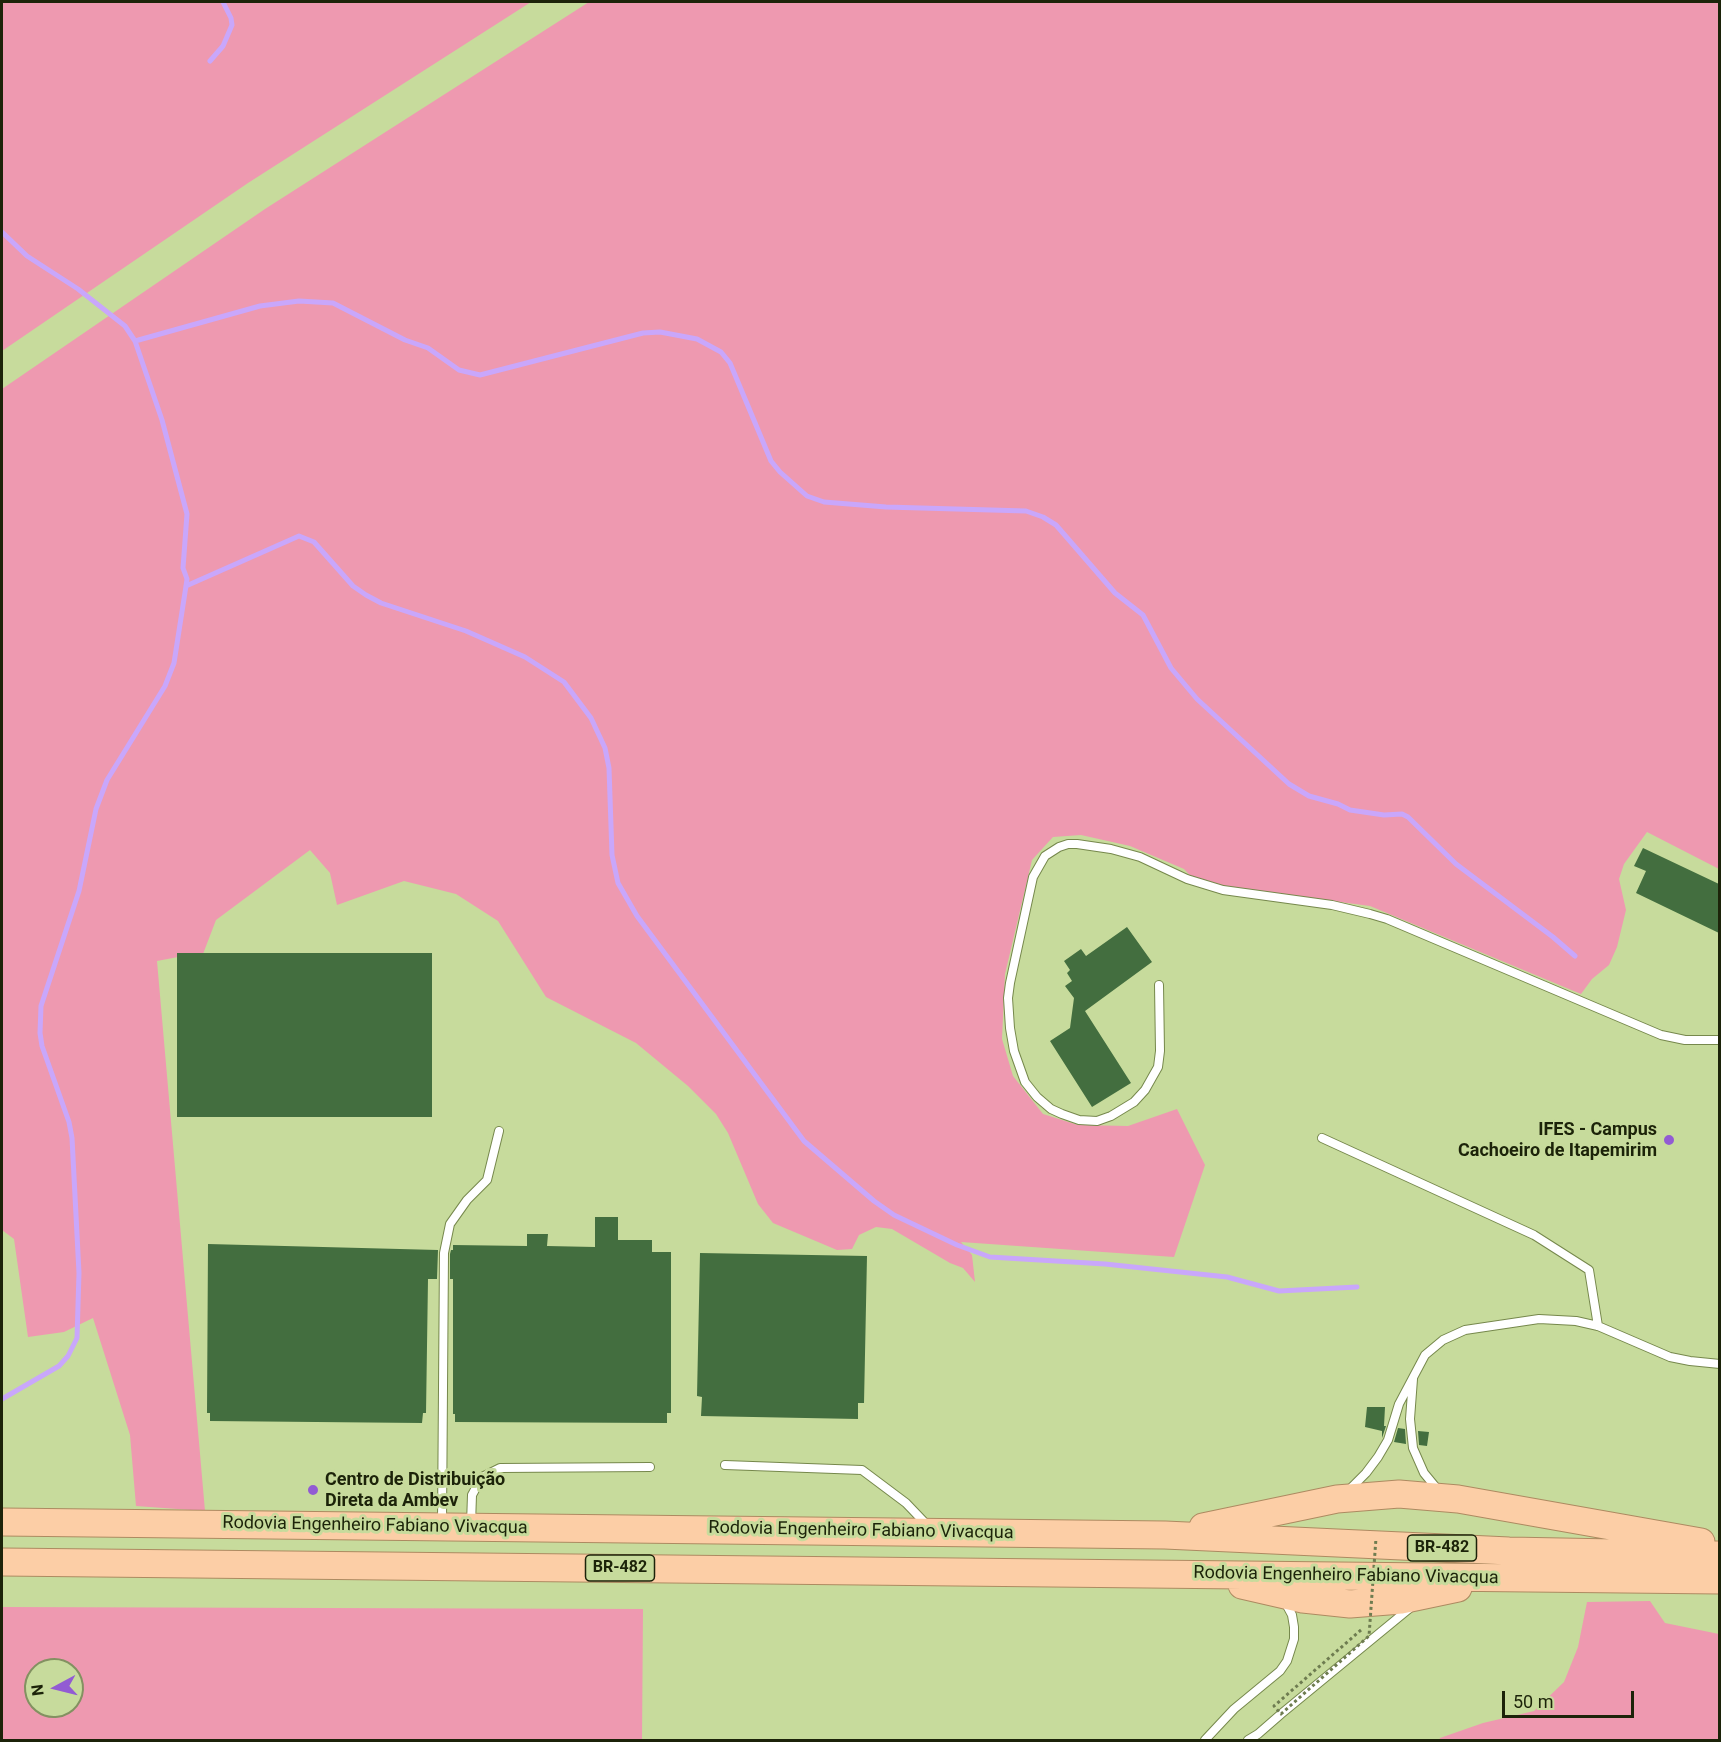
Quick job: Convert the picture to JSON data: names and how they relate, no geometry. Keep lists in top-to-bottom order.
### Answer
{
  "streets": {
    "highway": ["Rodovia Engenheiro Fabiano Vivacqua", "BR-482"]
  },
  "places": ["IFES - Campus Cachoeiro de Itapemirim", "Centro de Distribuição Direta da Ambev"],
  "scale_bar": "50 m",
  "north": "left"
}
